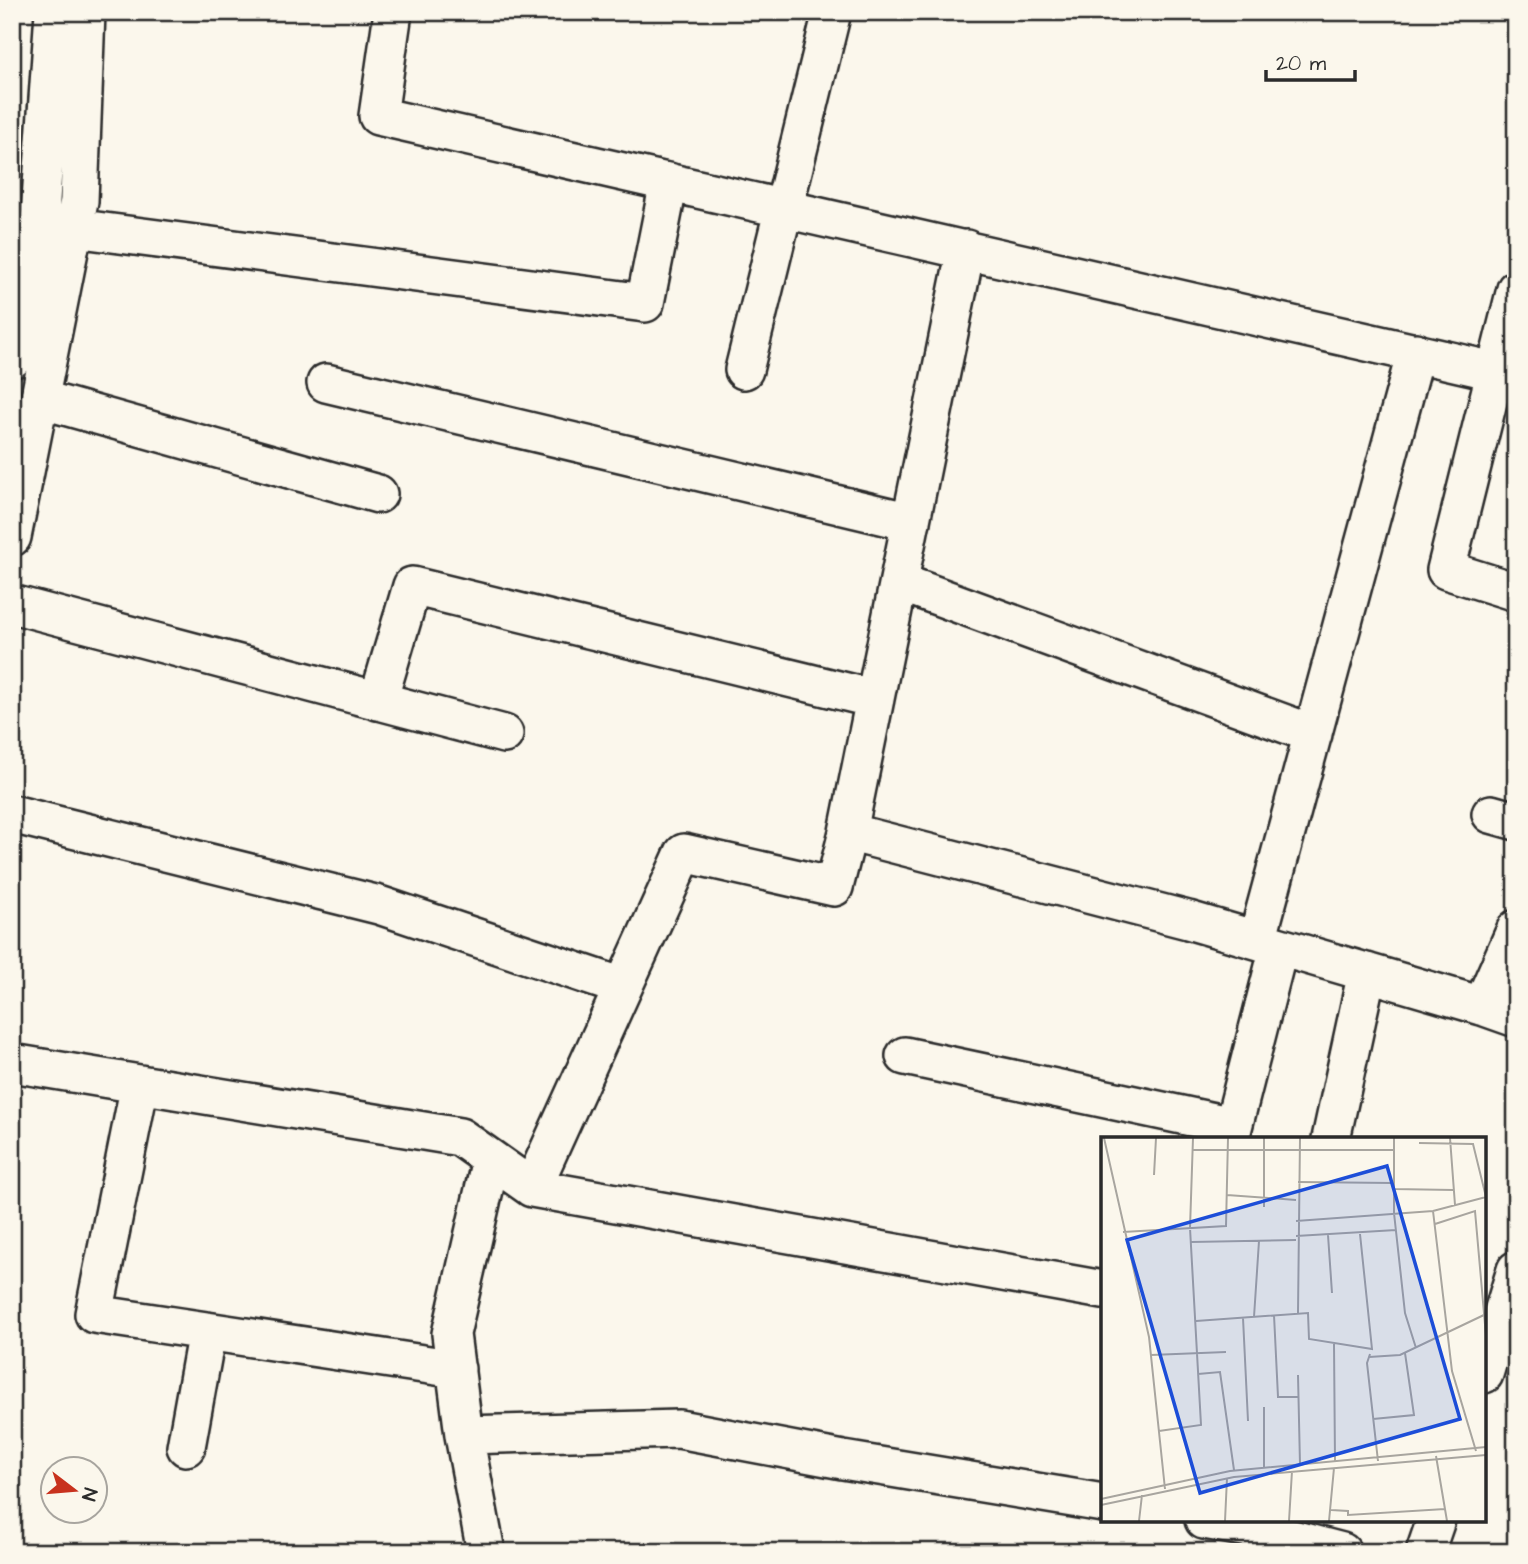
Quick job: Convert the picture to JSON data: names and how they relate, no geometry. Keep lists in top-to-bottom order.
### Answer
{
  "scale_bar": "20 m",
  "north": "right"
}
